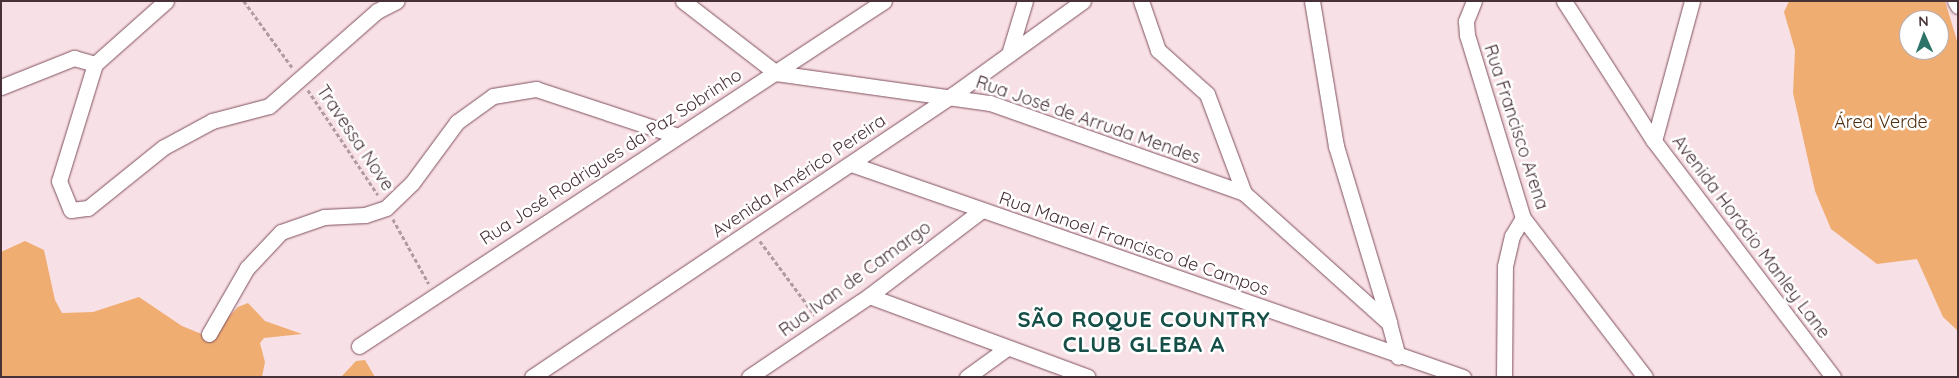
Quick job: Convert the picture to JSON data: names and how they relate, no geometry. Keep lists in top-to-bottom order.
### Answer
{
  "streets": {
    "street": [
      "Rua José de Arruda Mendes",
      "Rua Francisco Arena",
      "Rua José Rodrigues da Paz Sobrinho",
      "Avenida Américo Pereira",
      "Avenida Horácio Manley Lane",
      "Rua Manoel Francisco de Campos",
      "Rua Ivan de Camargo"
    ],
    "path": ["Travessa Nove"]
  },
  "crossings": [
    ["Rua José de Arruda Mendes", "Rua José Rodrigues da Paz Sobrinho"],
    ["Rua José de Arruda Mendes", "Avenida Américo Pereira"],
    ["Travessa Nove", "Rua José Rodrigues da Paz Sobrinho"],
    ["Avenida Américo Pereira", "Rua Manoel Francisco de Campos"],
    ["Rua Manoel Francisco de Campos", "Rua Ivan de Camargo"]
  ],
  "districts": ["SÃO ROQUE COUNTRY CLUB GLEBA A"],
  "parks": ["Área Verde"],
  "north": "top"
}
